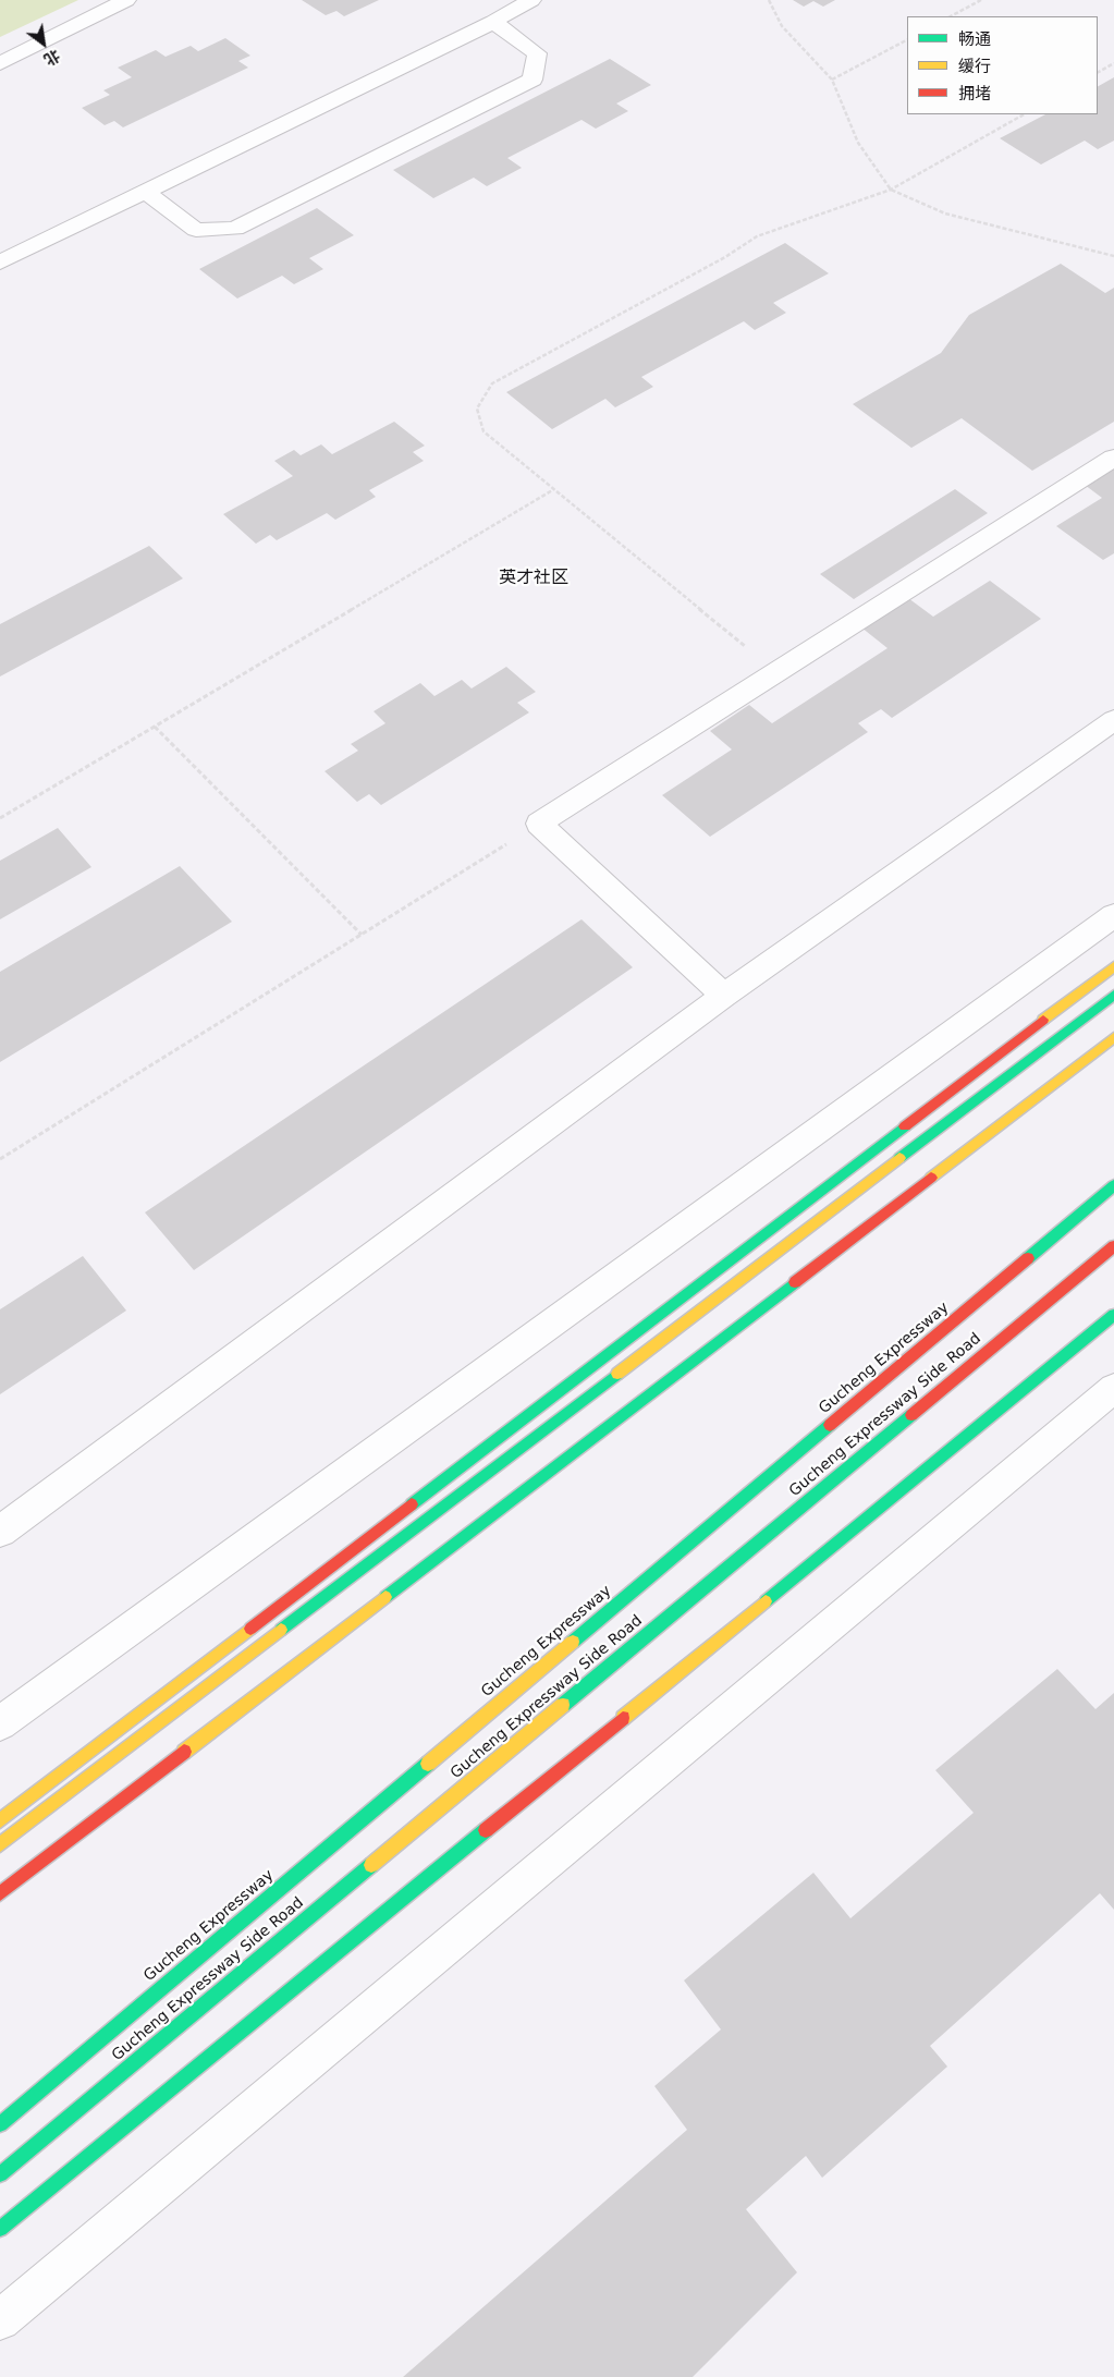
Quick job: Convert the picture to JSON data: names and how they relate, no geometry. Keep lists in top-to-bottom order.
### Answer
{
  "streets": {
    "main road": ["Gucheng Expressway", "Gucheng Expressway Side Road"]
  },
  "districts": ["英才社区"],
  "legend": ["畅通", "缓行", "拥堵"],
  "north": "bottom right"
}
